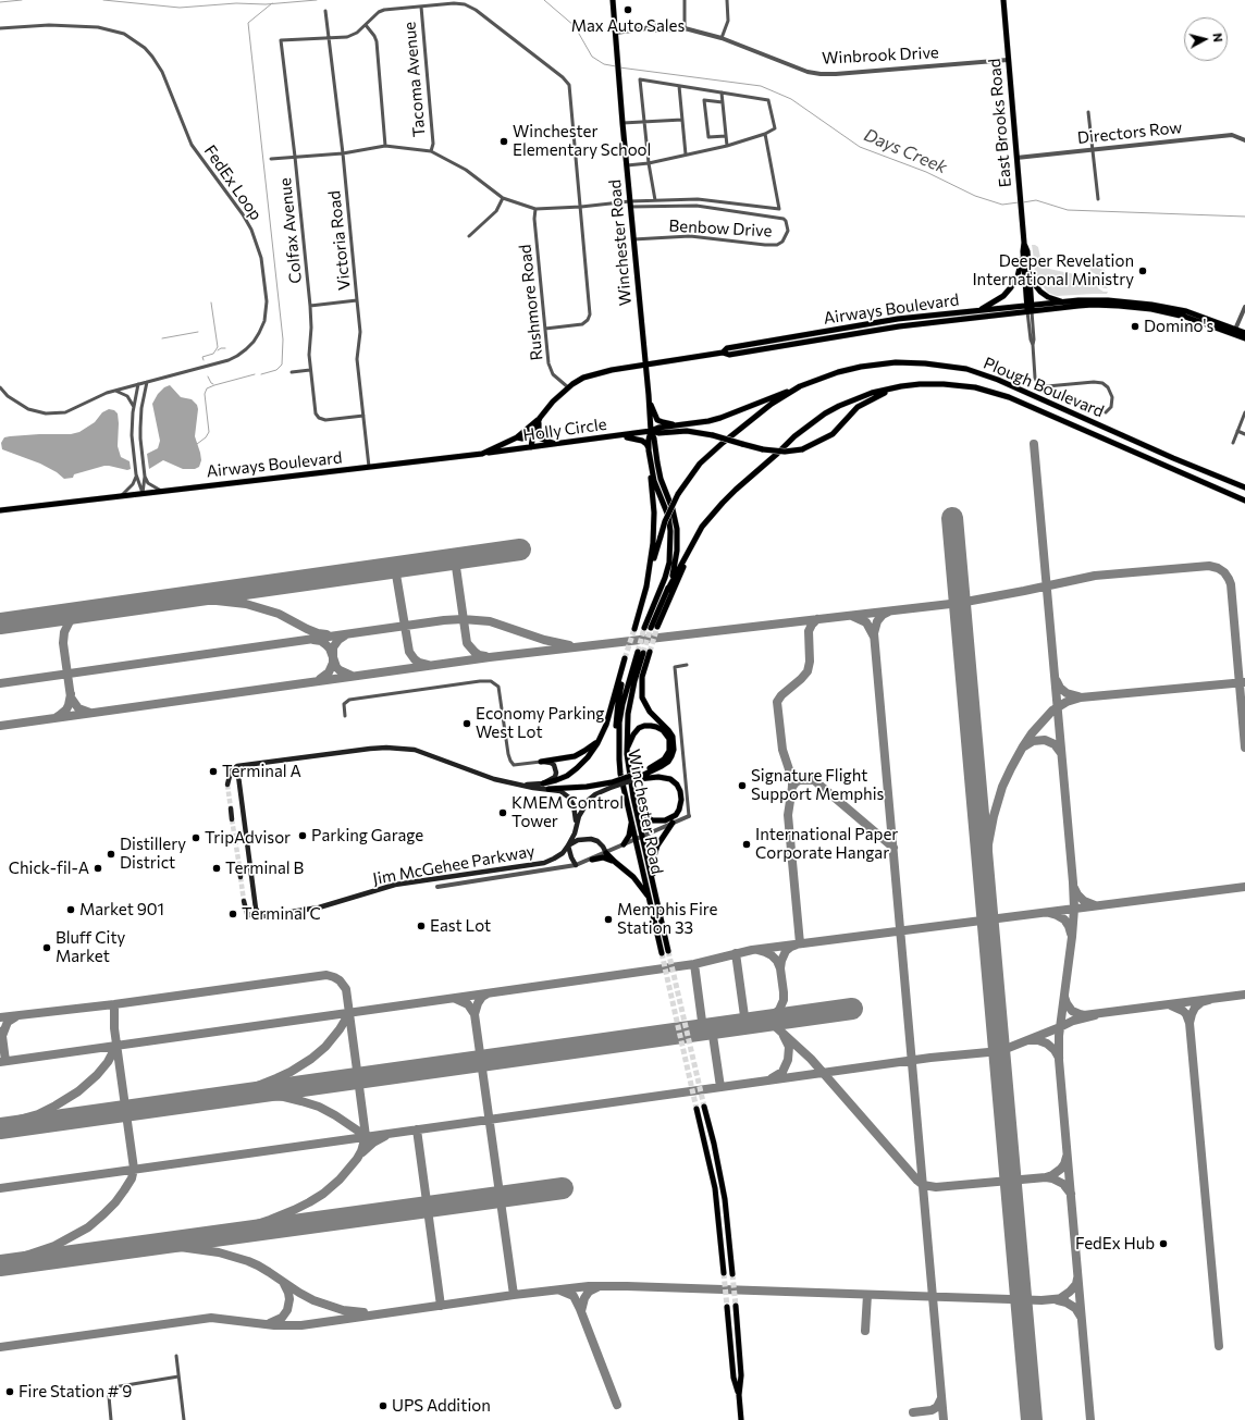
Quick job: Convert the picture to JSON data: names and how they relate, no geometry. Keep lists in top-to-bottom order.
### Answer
{
  "streets": {
    "main road": [
      "East Brooks Road",
      "Winchester Road",
      "Airways Boulevard",
      "Plough Boulevard",
      "Holly Circle",
      "Jim McGehee Parkway"
    ],
    "street": [
      "Winbrook Drive",
      "Tacoma Avenue",
      "Directors Row",
      "FedEx Loop",
      "Benbow Drive",
      "Colfax Avenue",
      "Victoria Road",
      "Rushmore Road"
    ]
  },
  "crossings": [
    ["Winbrook Drive", "East Brooks Road"],
    ["Winbrook Drive", "Winchester Road"],
    ["East Brooks Road", "Directors Row"],
    ["East Brooks Road", "Airways Boulevard"],
    ["Benbow Drive", "Winchester Road"],
    ["Colfax Avenue", "Victoria Road"],
    ["Victoria Road", "Airways Boulevard"],
    ["Winchester Road", "Airways Boulevard"],
    ["Winchester Road", "Plough Boulevard"],
    ["Winchester Road", "Holly Circle"],
    ["Rushmore Road", "Airways Boulevard"],
    ["Airways Boulevard", "Holly Circle"]
  ],
  "water": ["Days Creek"],
  "places": [
    "Max Auto Sales",
    "Winchester Elementary School",
    "Deeper Revelation International Ministry",
    "Domino's",
    "Economy Parking West Lot",
    "Terminal A",
    "Signature Flight Support Memphis",
    "KMEM Control Tower",
    "Parking Garage",
    "TripAdvisor",
    "International Paper Corporate Hangar",
    "Distillery District",
    "Chick-fil-A",
    "Terminal B",
    "Market 901",
    "Terminal C",
    "Memphis Fire Station 33",
    "East Lot",
    "Bluff City Market",
    "FedEx Hub",
    "Fire Station # 9",
    "UPS Addition"
  ],
  "north": "right"
}
